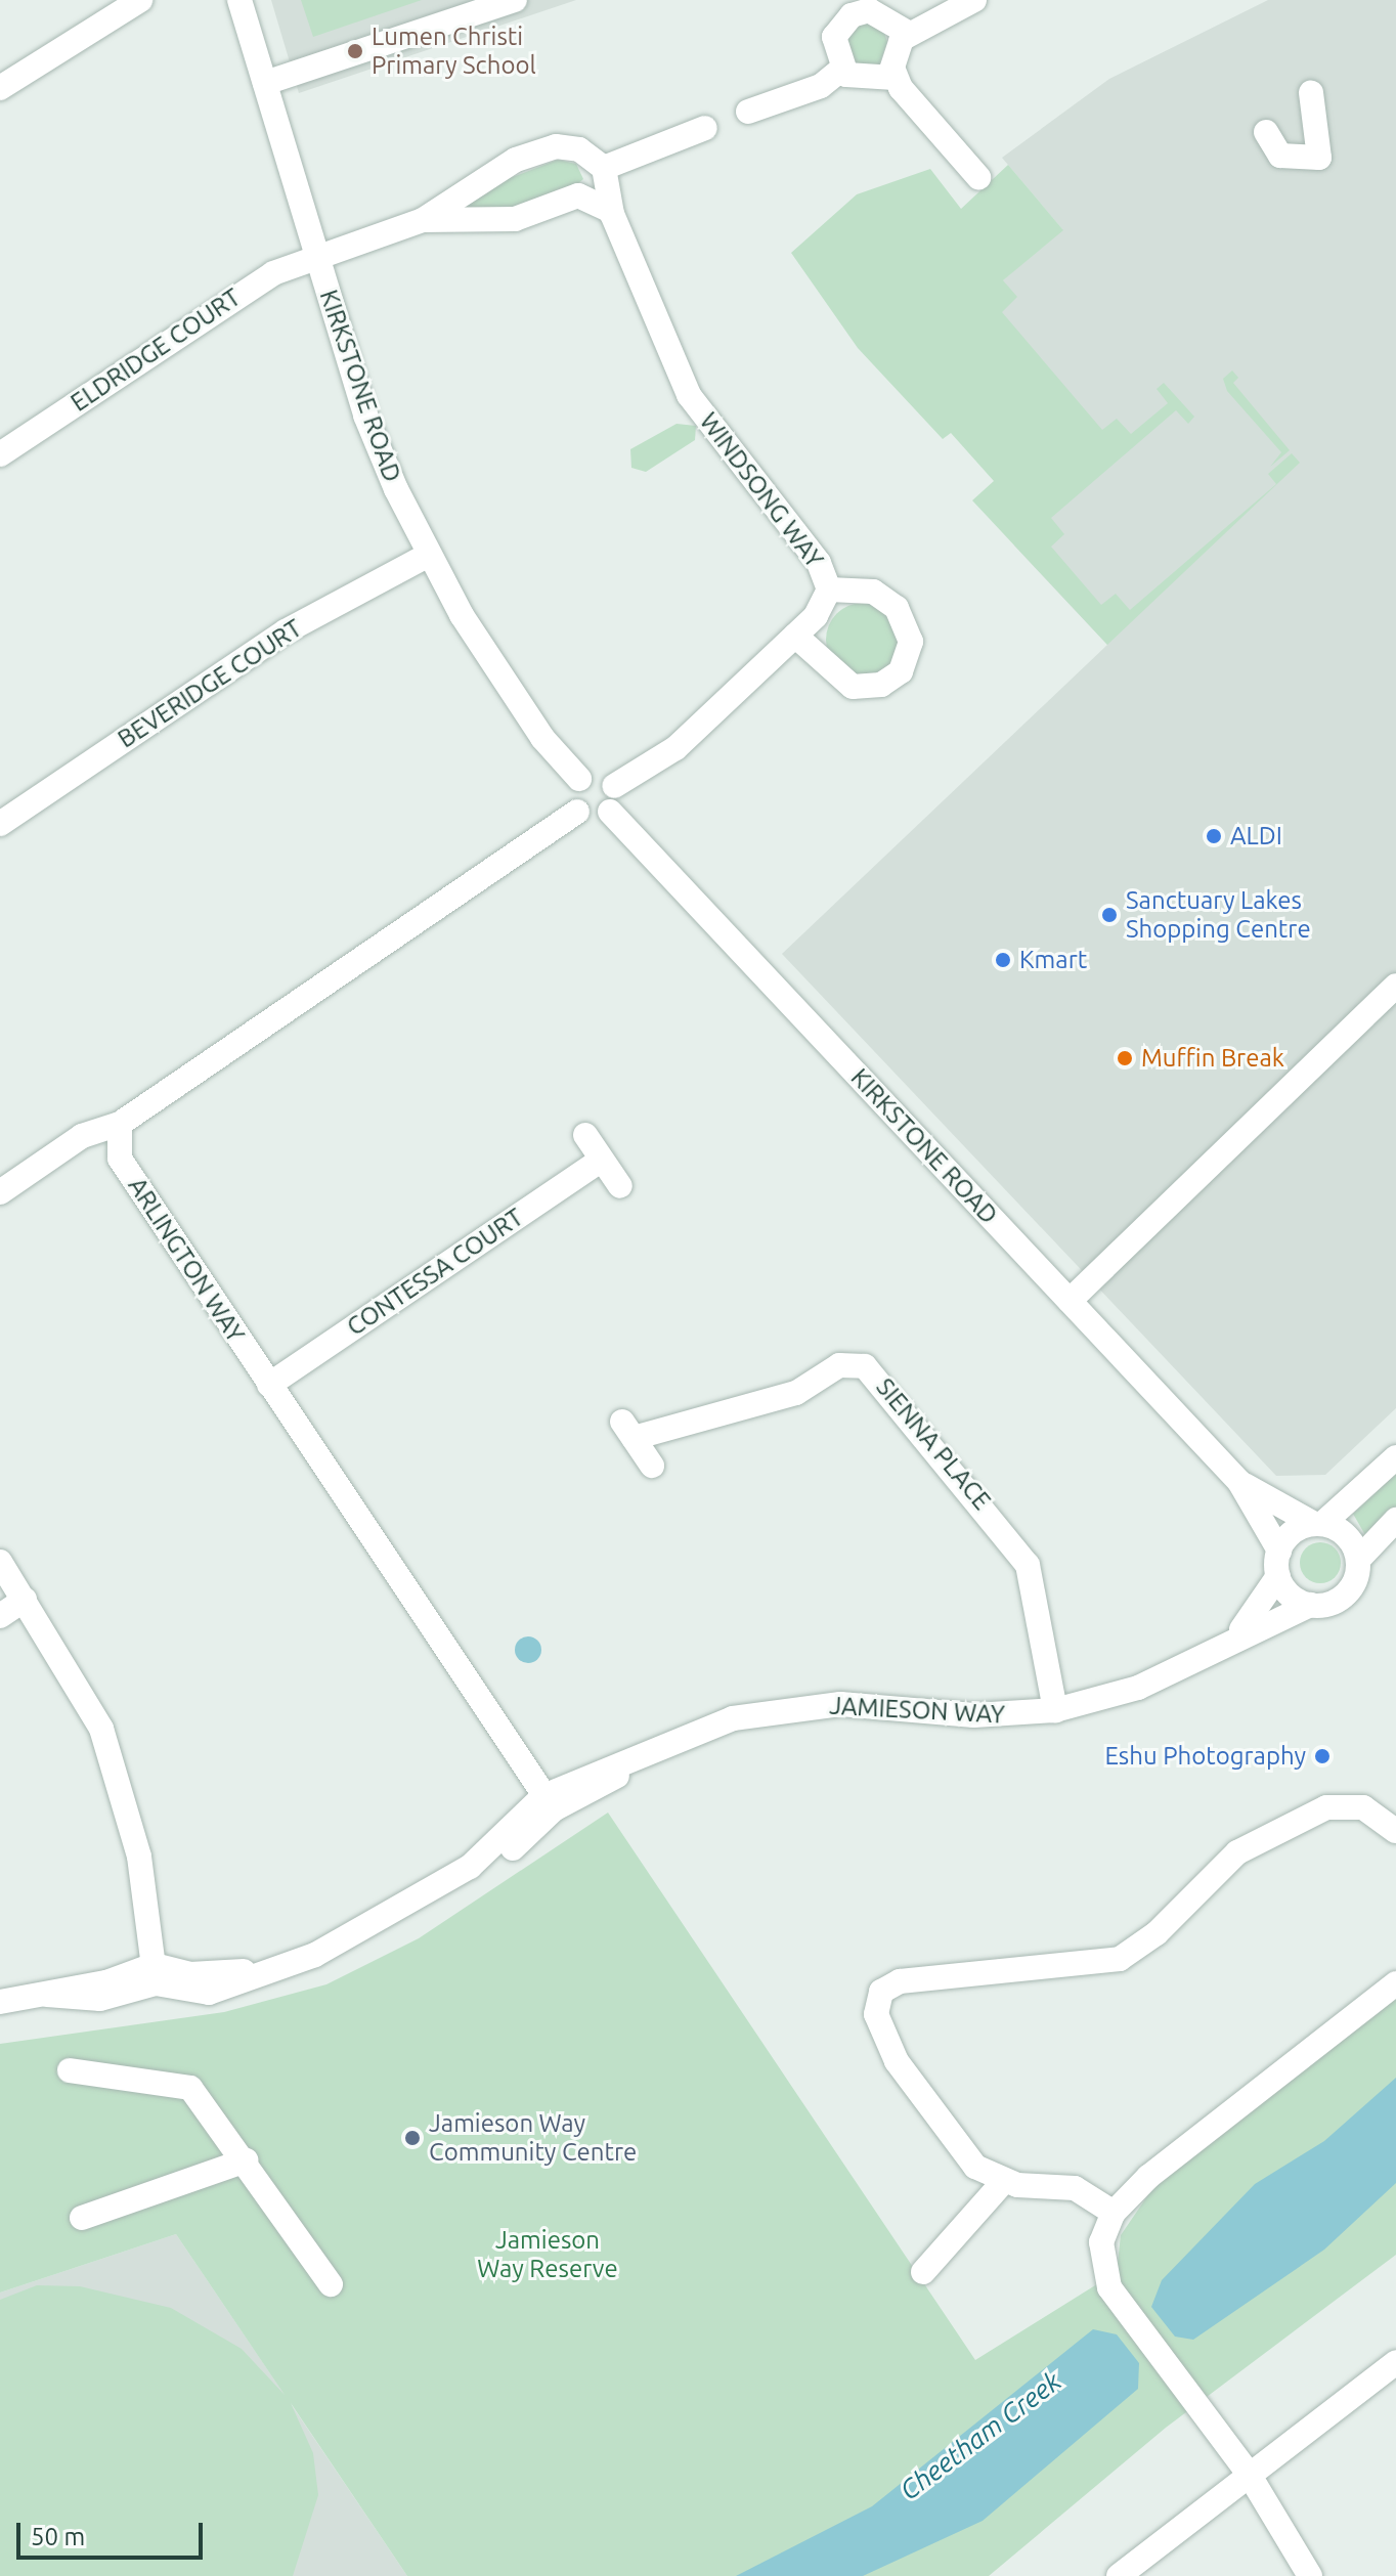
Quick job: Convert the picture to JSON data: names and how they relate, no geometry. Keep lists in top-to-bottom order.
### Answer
{
  "streets": {
    "street": [
      "ELDRIDGE COURT",
      "KIRKSTONE ROAD",
      "WINDSONG WAY",
      "BEVERIDGE COURT",
      "ARLINGTON WAY",
      "CONTESSA COURT",
      "SIENNA PLACE",
      "JAMIESON WAY"
    ]
  },
  "crossings": [
    ["ELDRIDGE COURT", "KIRKSTONE ROAD"],
    ["KIRKSTONE ROAD", "WINDSONG WAY"],
    ["KIRKSTONE ROAD", "BEVERIDGE COURT"],
    ["KIRKSTONE ROAD", "JAMIESON WAY"],
    ["ARLINGTON WAY", "CONTESSA COURT"],
    ["ARLINGTON WAY", "JAMIESON WAY"],
    ["SIENNA PLACE", "JAMIESON WAY"]
  ],
  "water": ["Cheetham Creek"],
  "parks": ["Jamieson Way Reserve"],
  "places": [
    "Lumen Christi Primary School",
    "ALDI",
    "Sanctuary Lakes Shopping Centre",
    "Kmart",
    "Muffin Break",
    "Eshu Photography",
    "Jamieson Way Community Centre"
  ],
  "scale_bar": "50 m"
}
